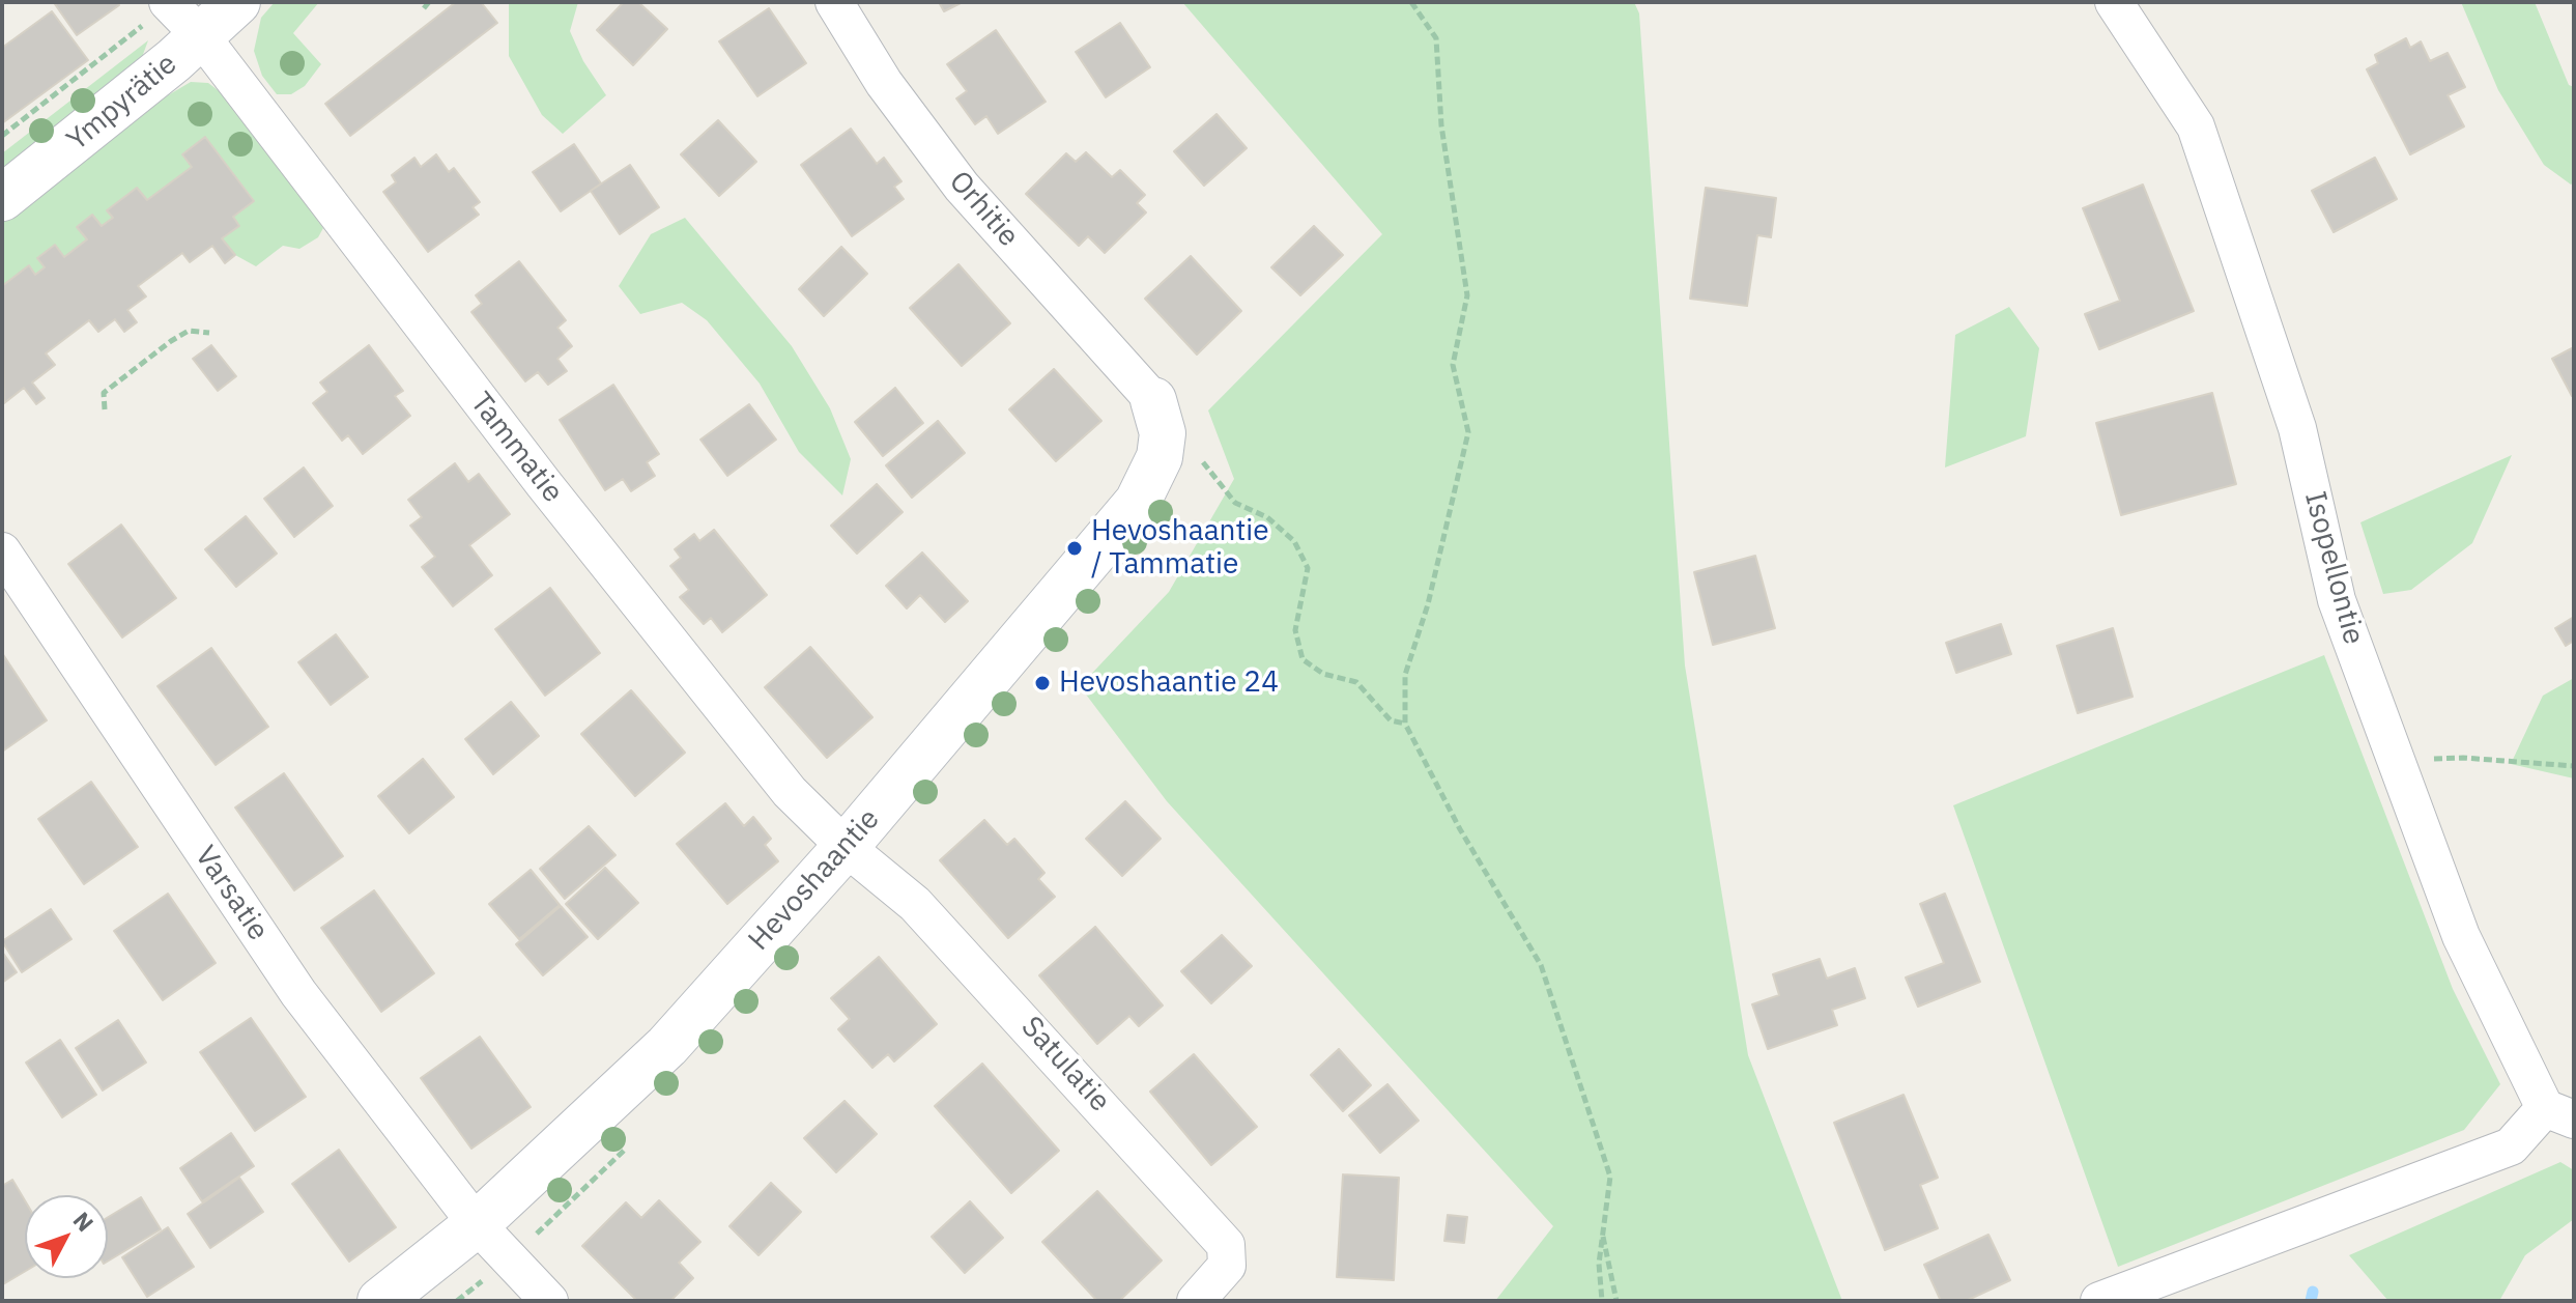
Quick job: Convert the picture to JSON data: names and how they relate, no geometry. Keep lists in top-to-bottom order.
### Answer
{
  "streets": {
    "street": [
      "Ympyrätie",
      "Orhitie",
      "Tammatie",
      "Isopellontie",
      "Hevoshaantie",
      "Varsatie",
      "Satulatie"
    ]
  },
  "crossings": [
    ["Ympyrätie", "Tammatie"],
    ["Orhitie", "Hevoshaantie"],
    ["Tammatie", "Hevoshaantie"],
    ["Tammatie", "Satulatie"],
    ["Hevoshaantie", "Varsatie"],
    ["Hevoshaantie", "Satulatie"]
  ],
  "places": ["Hevoshaantie / Tammatie", "Hevoshaantie 24"],
  "north": "top right"
}
